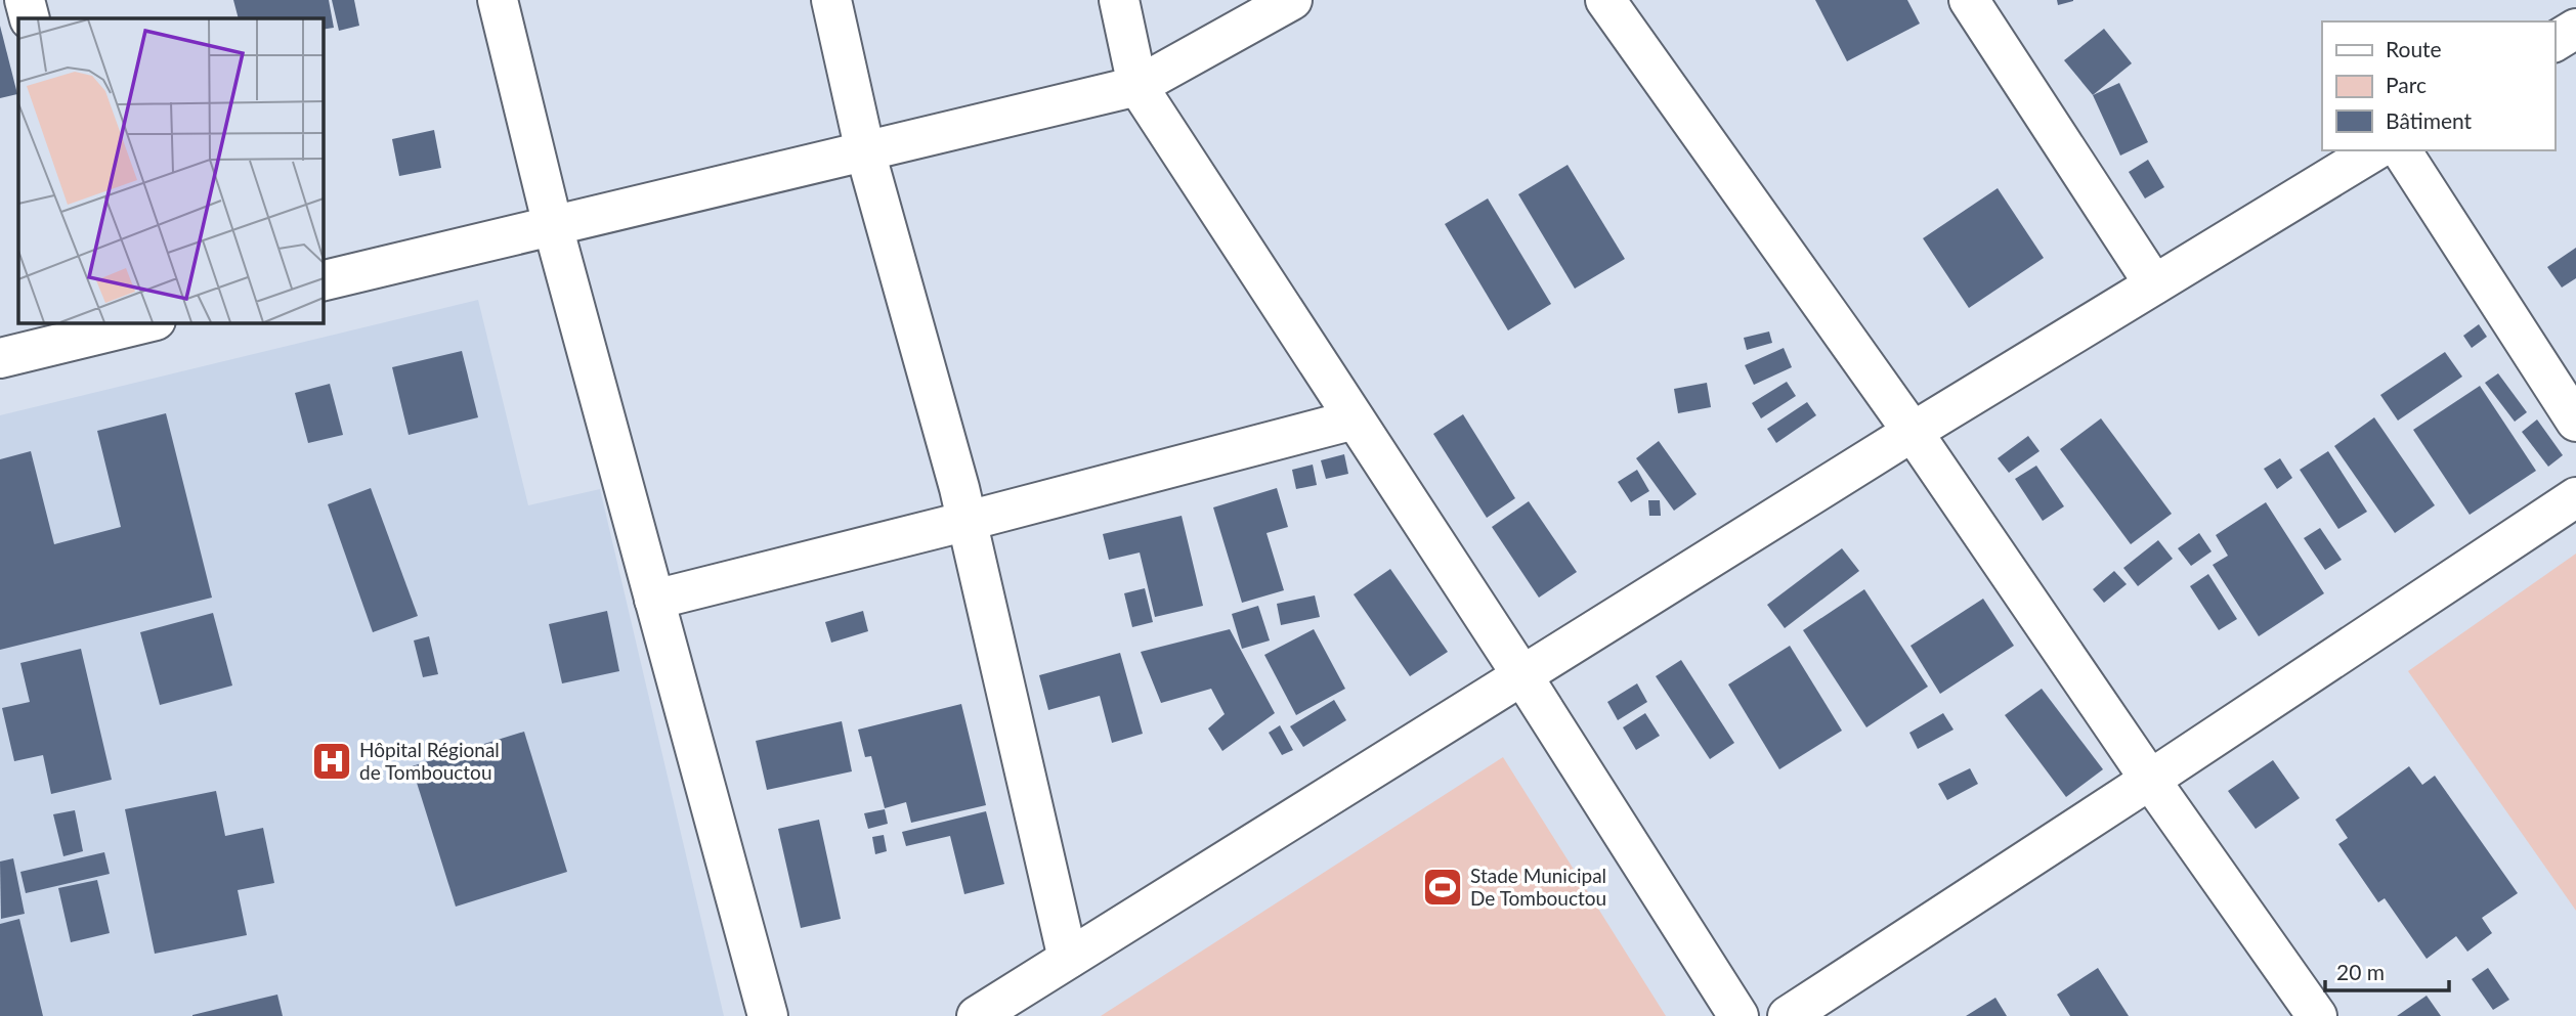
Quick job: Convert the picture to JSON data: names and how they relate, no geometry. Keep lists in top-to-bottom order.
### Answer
{
  "places": {
    "hospital": ["Hôpital Régional de Tombouctou"],
    "sports": ["Stade Municipal De Tombouctou"]
  },
  "legend": ["Route", "Parc", "Bâtiment"],
  "scale_bar": "20 m"
}
